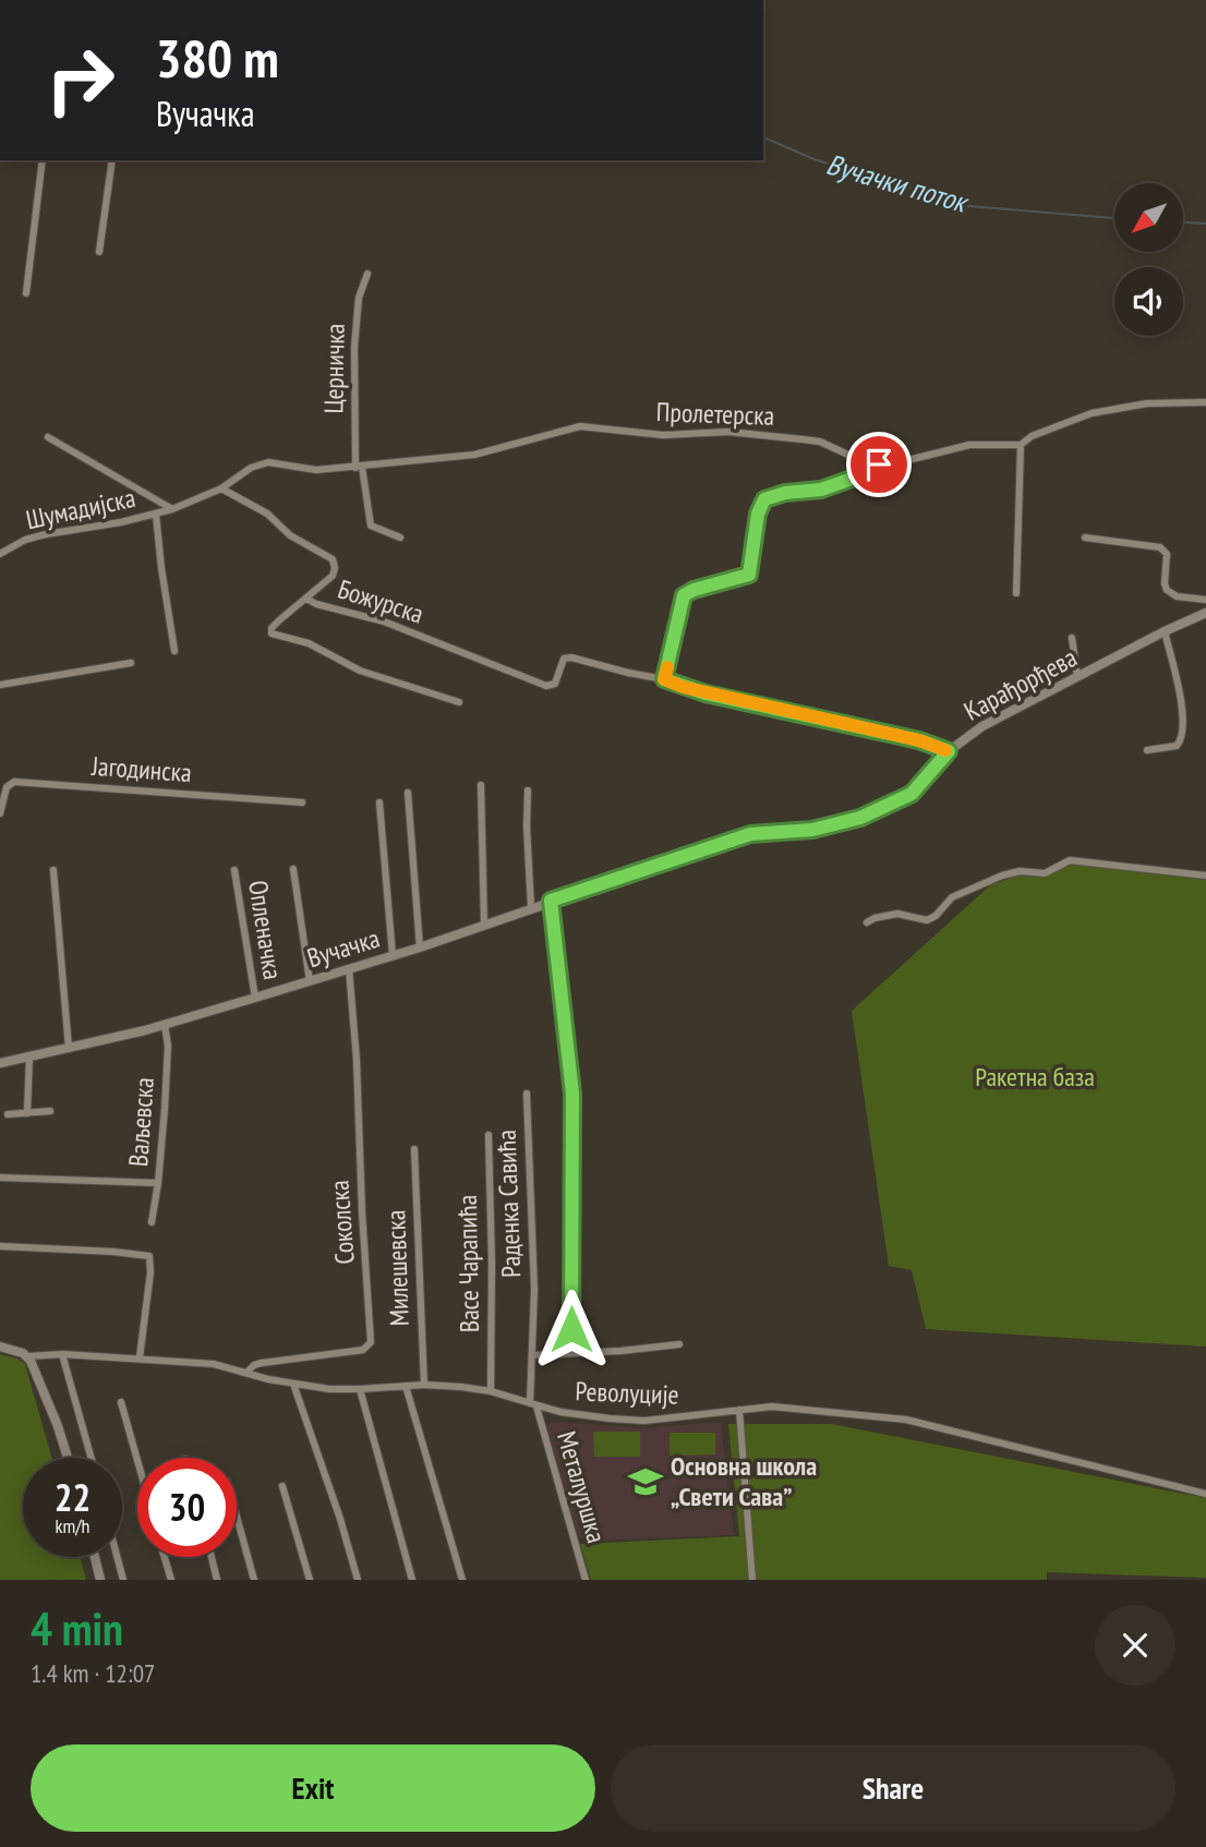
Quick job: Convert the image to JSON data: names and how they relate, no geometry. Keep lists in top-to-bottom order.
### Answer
{
  "streets": {
    "street": [
      "Церничка",
      "Пролетерска",
      "Шумадијска",
      "Божурска",
      "Карађорђева",
      "Јагодинска",
      "Опленачка",
      "Вучачка",
      "Ваљевска",
      "Раденка Савића",
      "Соколска",
      "Васе Чарапића",
      "Милешевска",
      "Револуције",
      "Металуршка"
    ]
  },
  "crossings": [
    ["Церничка", "Пролетерска"],
    ["Пролетерска", "Шумадијска"],
    ["Карађорђева", "Вучачка"],
    ["Опленачка", "Вучачка"],
    ["Вучачка", "Ваљевска"],
    ["Вучачка", "Соколска"],
    ["Раденка Савића", "Револуције"],
    ["Раденка Савића", "Металуршка"],
    ["Соколска", "Револуције"],
    ["Васе Чарапића", "Револуције"],
    ["Милешевска", "Револуције"],
    ["Револуције", "Металуршка"]
  ],
  "water": ["Вучачки поток"],
  "parks": ["Ракетна база"],
  "places": {
    "school or university": ["Основна школа „Свети Сава”"]
  },
  "north": "bottom left",
  "page": {
    "turn": ["380 m", "Вучачка"],
    "speed": "22 km/h",
    "limit": "30",
    "heading": ["4 min", "1.4 km · 12:07"],
    "buttons": ["Exit", "Share"]
  }
}
